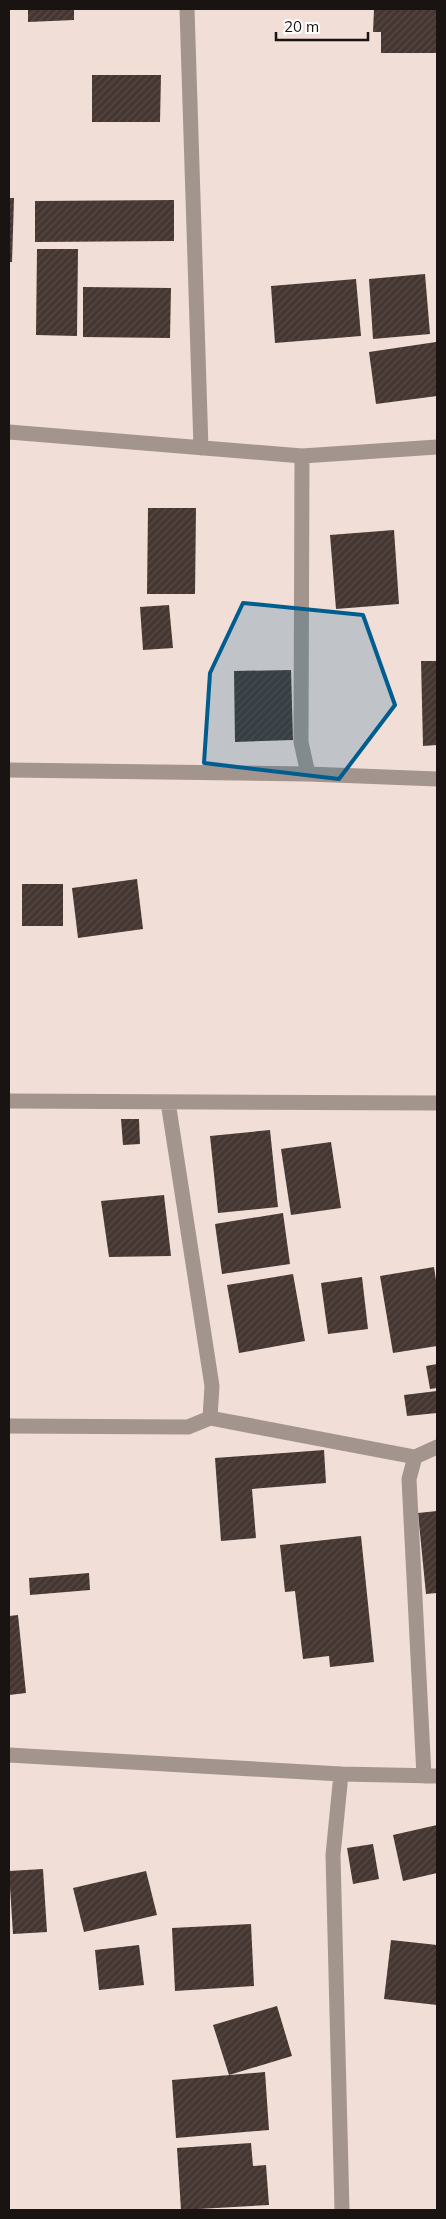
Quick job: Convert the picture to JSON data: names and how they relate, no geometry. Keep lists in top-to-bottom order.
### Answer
{
  "scale_bar": "20 m"
}
